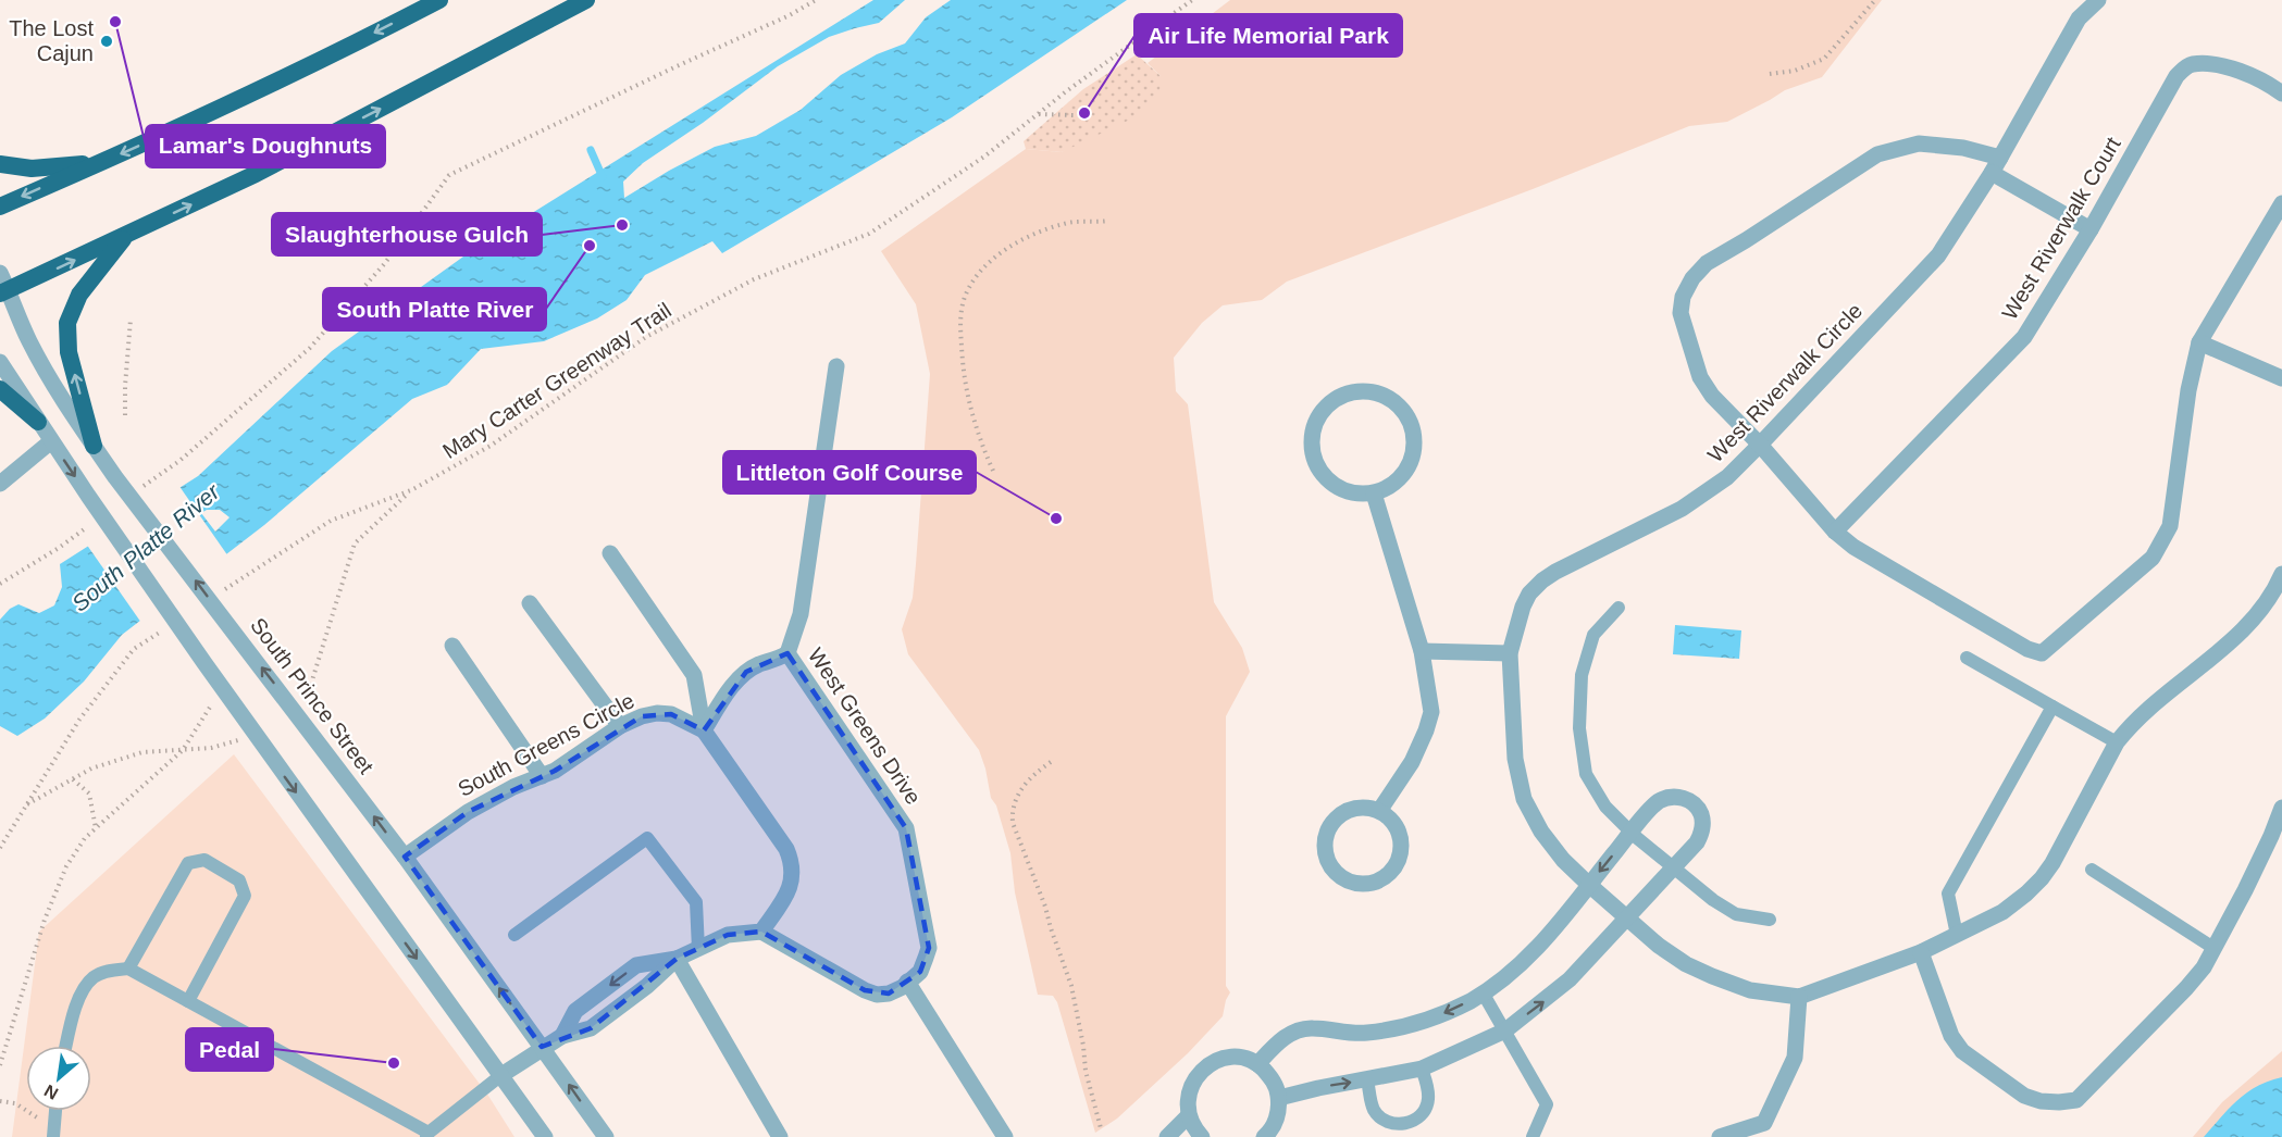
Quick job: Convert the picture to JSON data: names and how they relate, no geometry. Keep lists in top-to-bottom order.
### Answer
{
  "streets": {
    "street": [
      "West Riverwalk Court",
      "West Riverwalk Circle",
      "South Prince Street",
      "West Greens Drive",
      "South Greens Circle"
    ],
    "path": ["Mary Carter Greenway Trail"]
  },
  "crossings": [
    ["South Prince Street", "South Greens Circle"],
    ["West Greens Drive", "South Greens Circle"]
  ],
  "water": ["South Platte River"],
  "places": [
    "Lamar's Doughnuts",
    "The Lost Cajun",
    "Air Life Memorial Park",
    "Slaughterhouse Gulch",
    "South Platte River",
    "Littleton Golf Course",
    "Pedal"
  ],
  "north": "bottom left"
}
